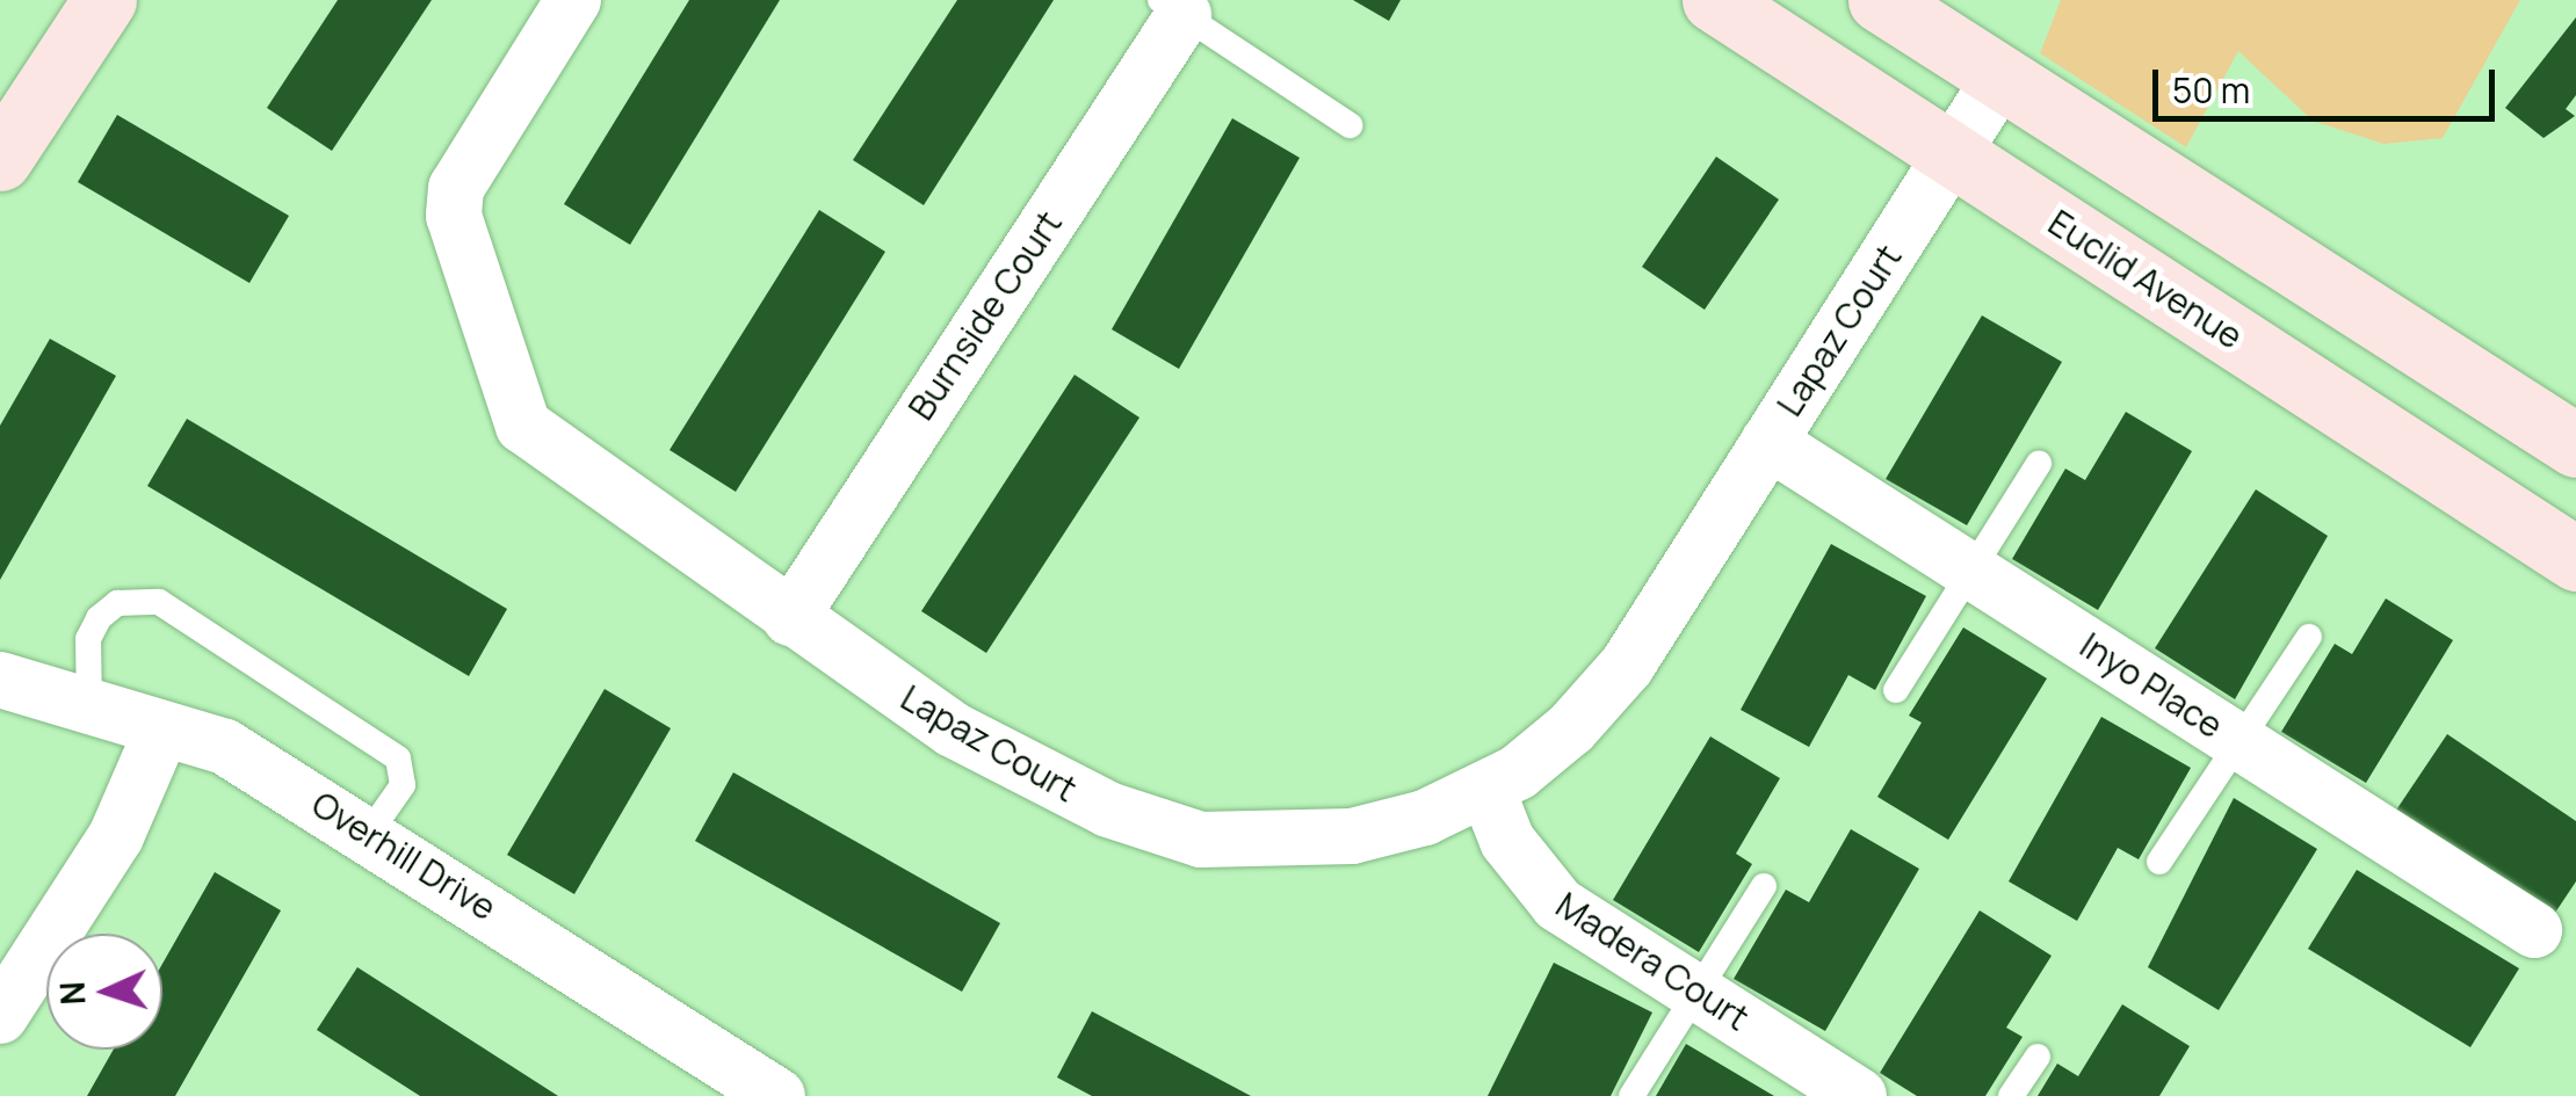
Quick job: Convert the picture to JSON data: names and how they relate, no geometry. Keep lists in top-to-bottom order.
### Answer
{
  "streets": {
    "main road": ["Euclid Avenue"],
    "street": [
      "Burnside Court",
      "Lapaz Court",
      "Inyo Place",
      "Overhill Drive",
      "Madera Court"
    ]
  },
  "crossings": [
    ["Euclid Avenue", "Lapaz Court"],
    ["Burnside Court", "Lapaz Court"],
    ["Lapaz Court", "Inyo Place"],
    ["Lapaz Court", "Madera Court"]
  ],
  "scale_bar": "50 m",
  "north": "left"
}
